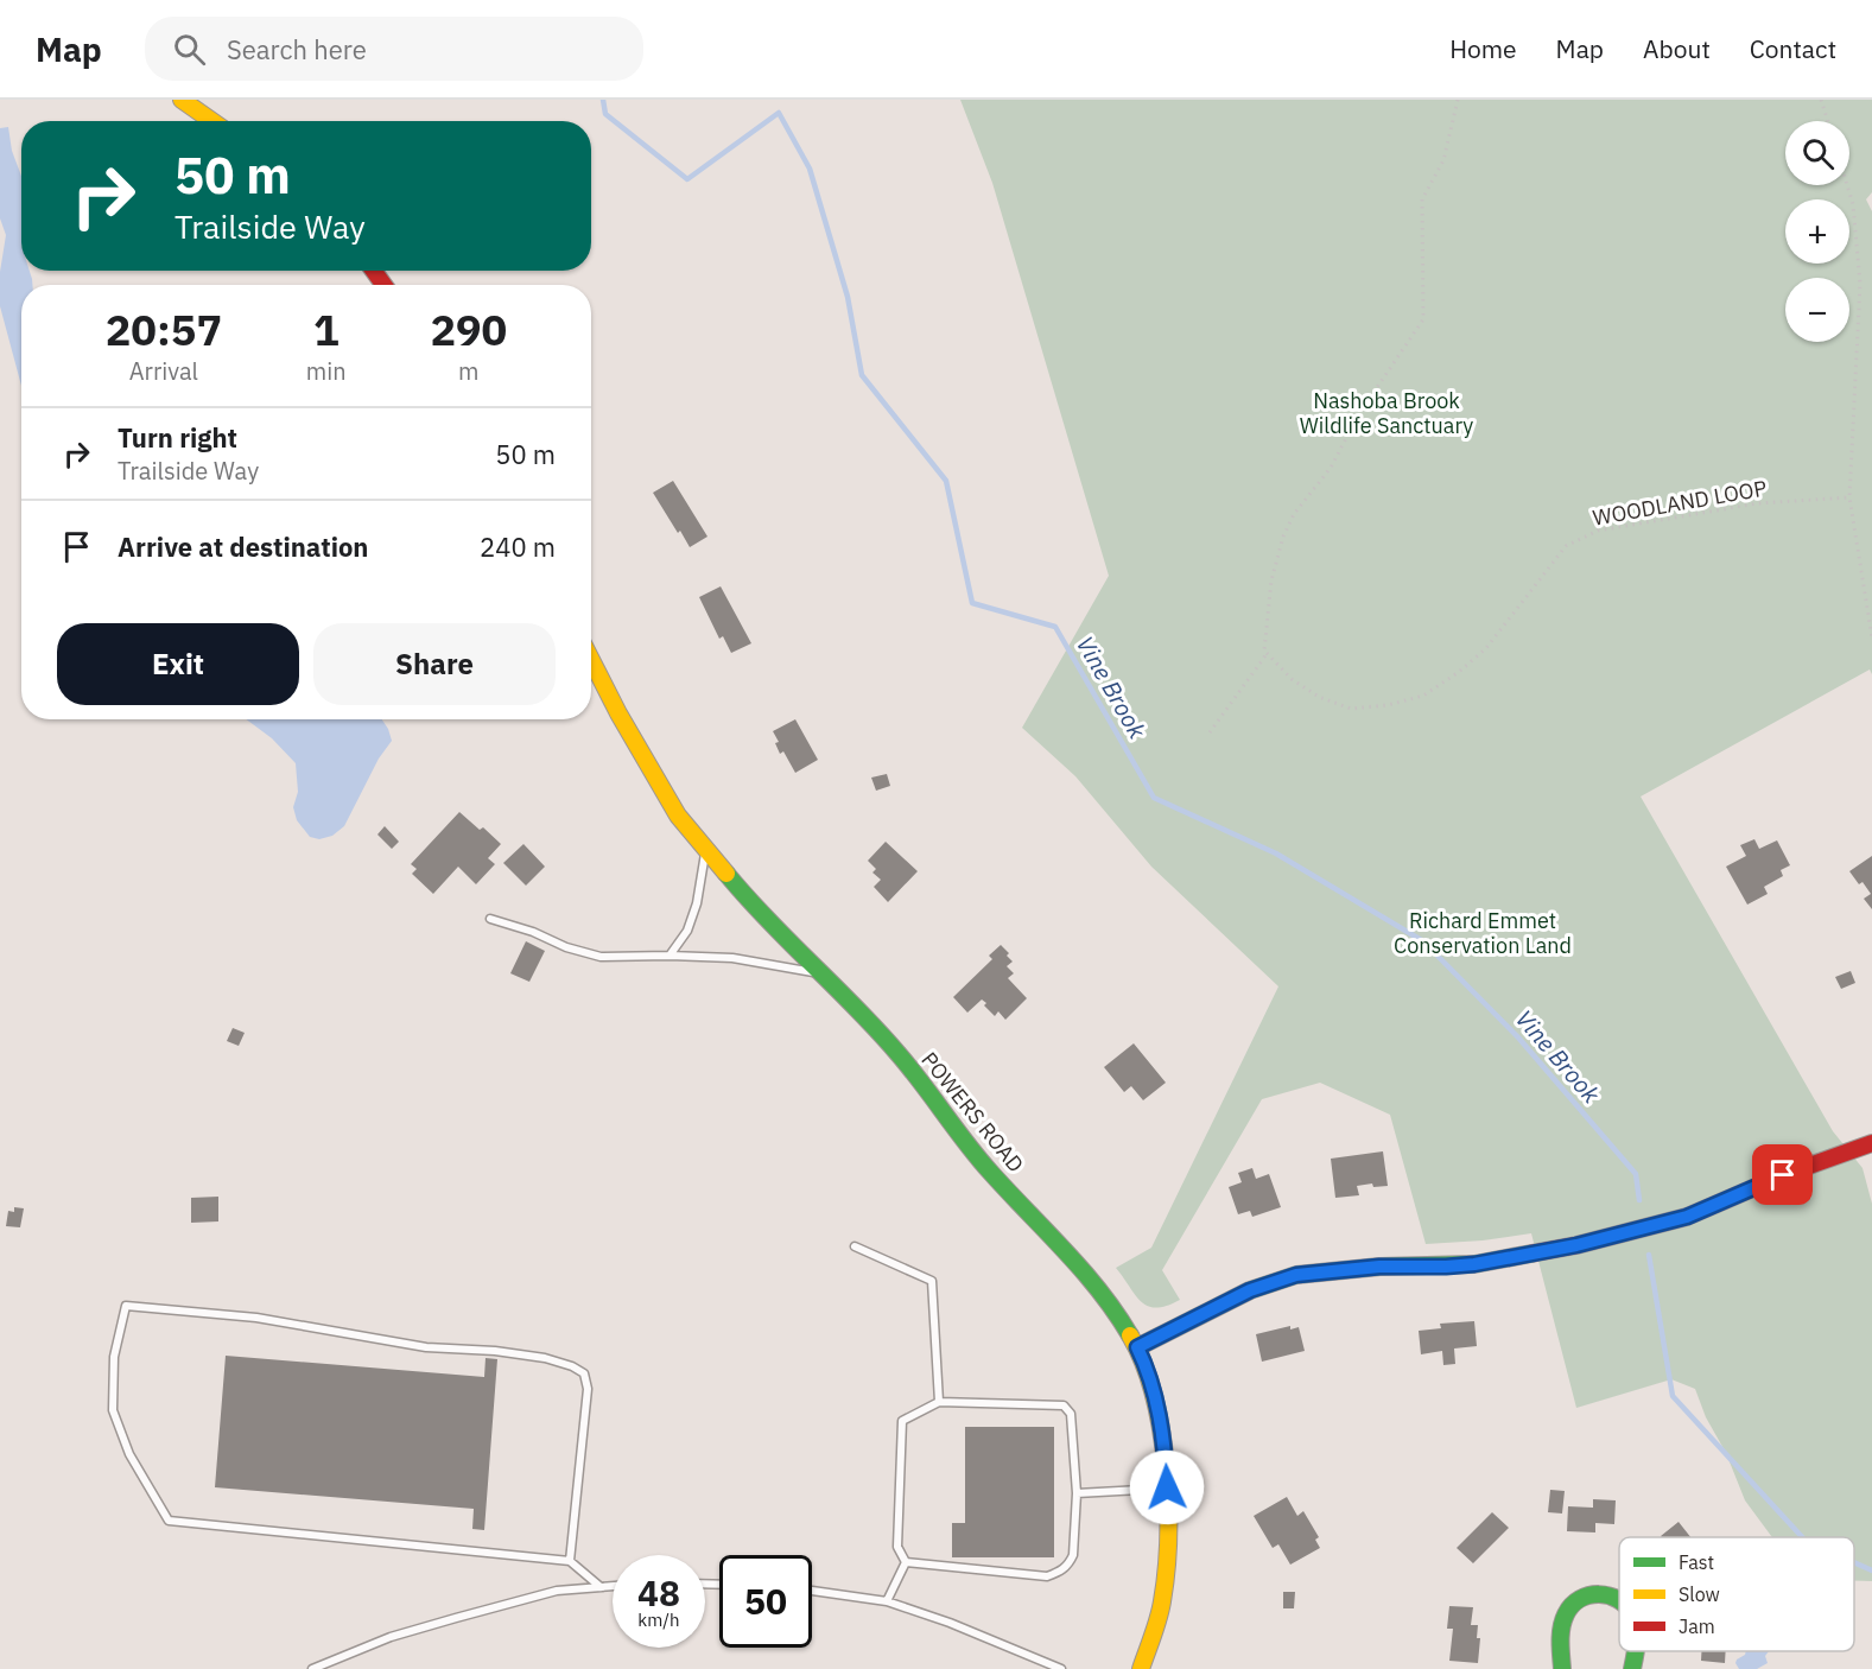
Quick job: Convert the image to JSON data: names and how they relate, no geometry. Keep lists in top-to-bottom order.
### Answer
{
  "streets": {
    "main road": ["POWERS ROAD"],
    "path": ["WOODLAND LOOP"]
  },
  "water": ["Vine Brook"],
  "parks": ["Nashoba Brook Wildlife Sanctuary", "Richard Emmet Conservation Land"],
  "legend": ["Fast", "Slow", "Jam"],
  "page": {
    "header": "Map",
    "search": "Search here",
    "nav": [
      "Home",
      "Map",
      "About",
      "Contact"
    ],
    "map_buttons": ["+", "−"],
    "turn": ["50 m", "Trailside Way"],
    "eta": [
      "20:57",
      "Arrival",
      "1",
      "min",
      "290",
      "m"
    ],
    "list": [
      {
        "name": "Turn right",
        "note": "Trailside Way",
        "value": "50 m"
      },
      {
        "name": "Arrive at destination",
        "value": "240 m"
      }
    ],
    "buttons": ["Exit", "Share"],
    "speed": "48 km/h",
    "limit": "50"
  }
}
